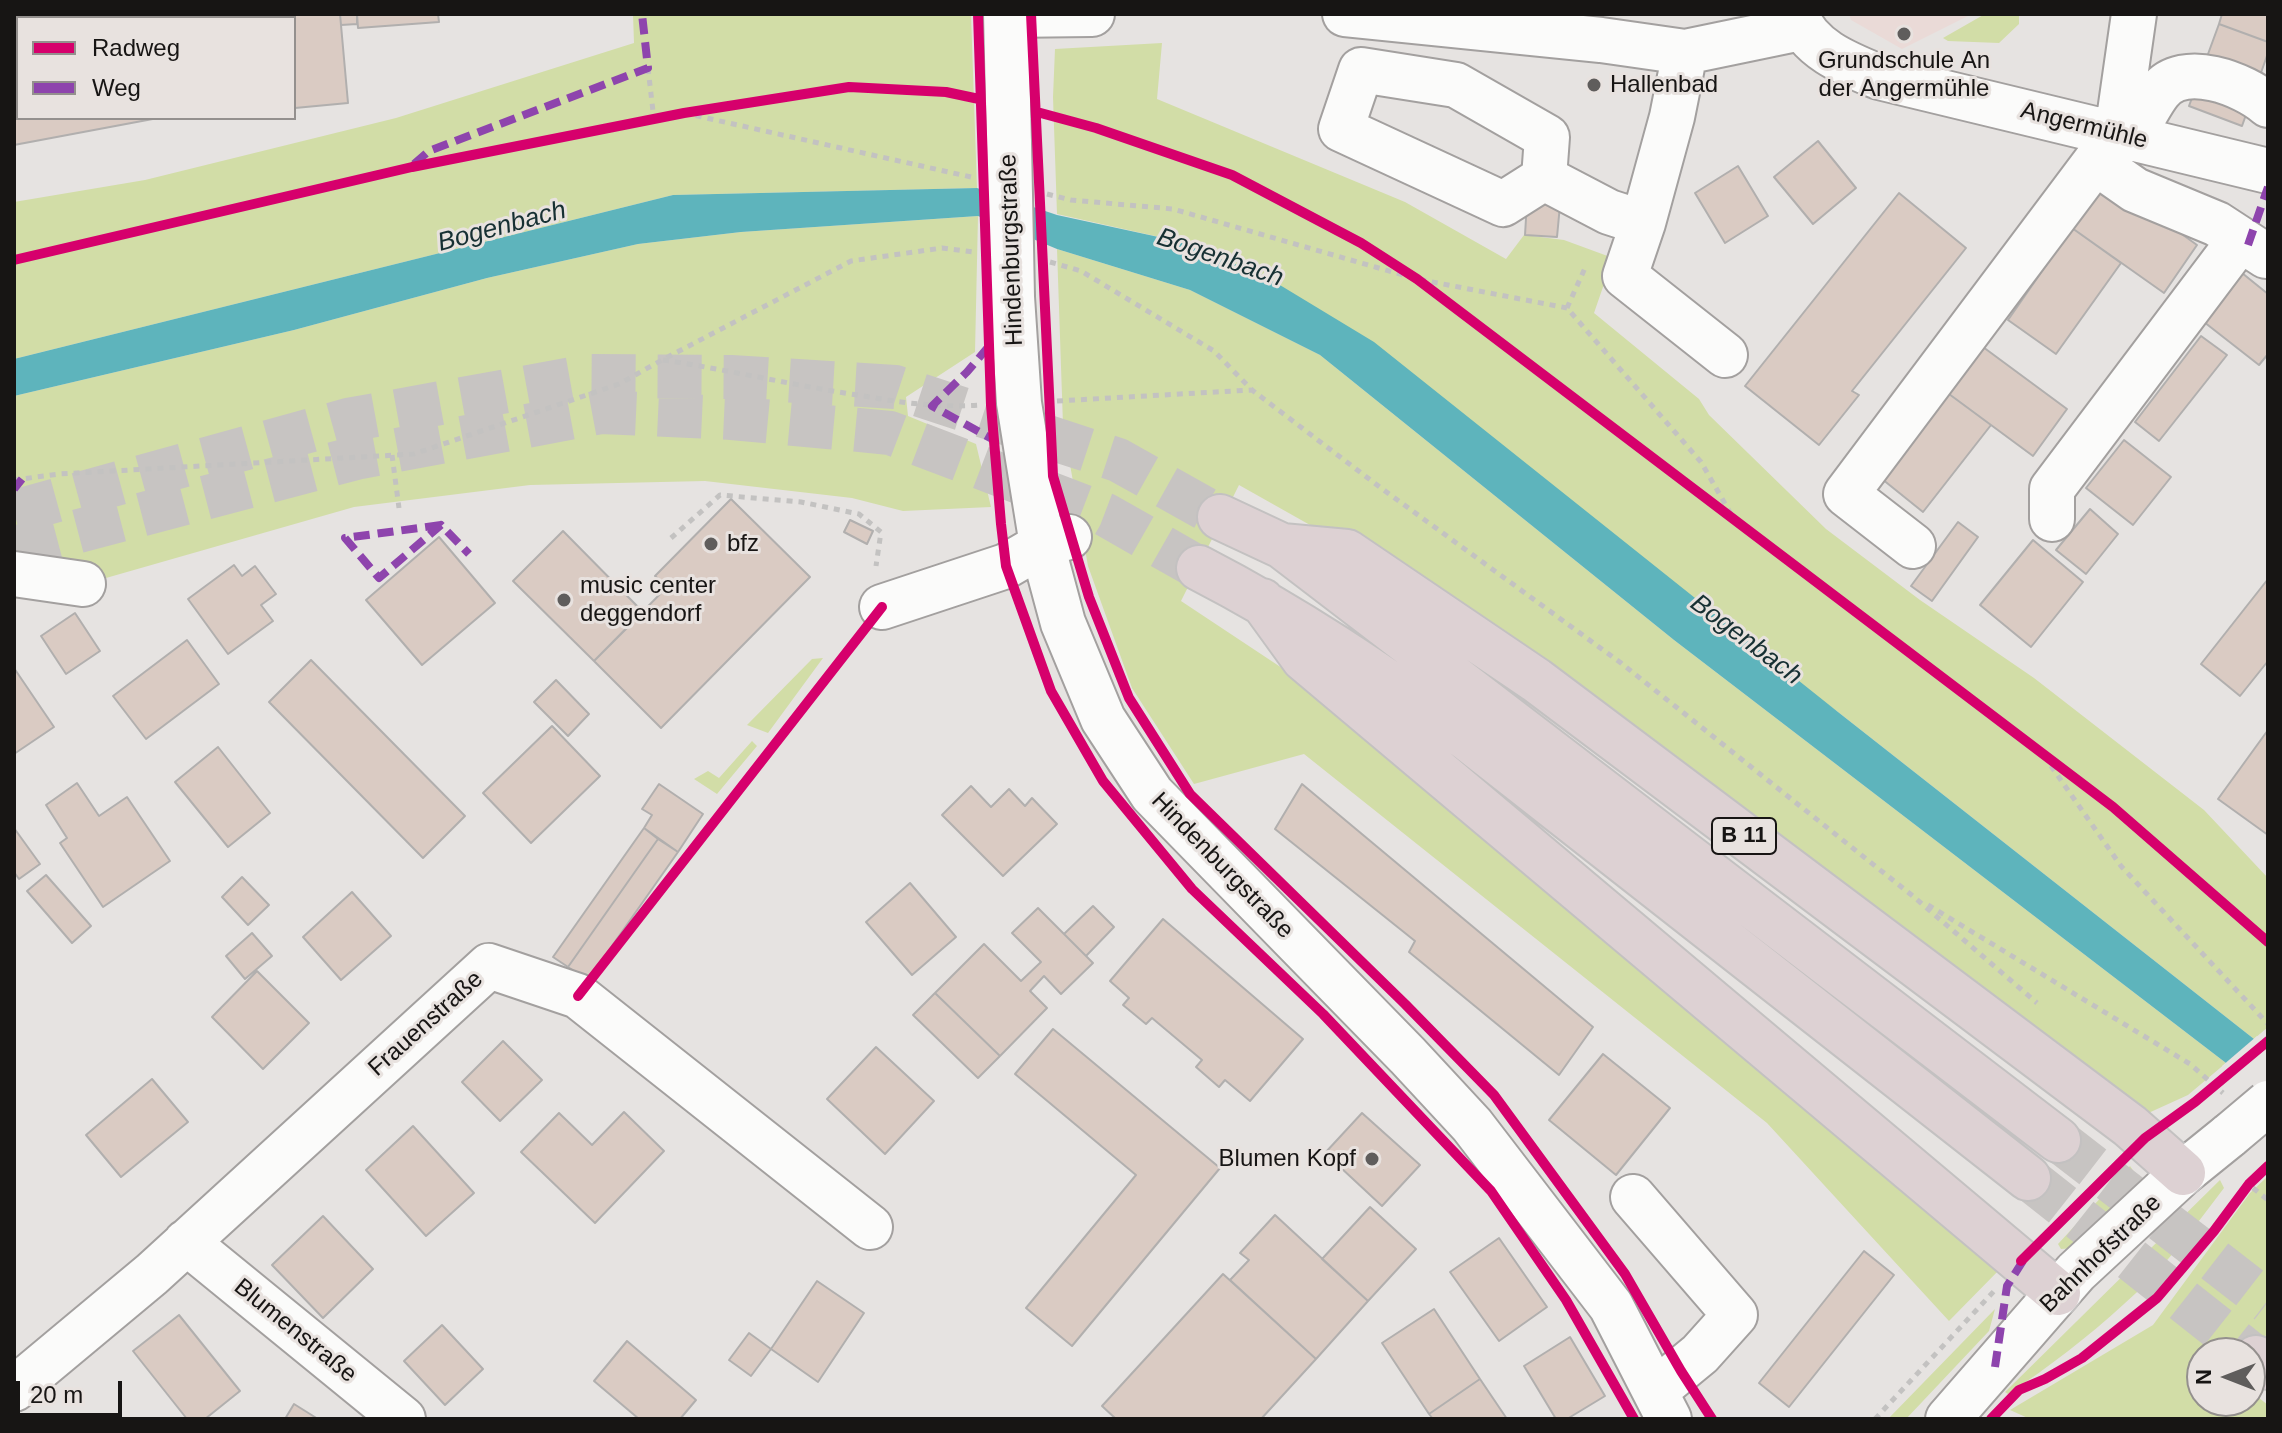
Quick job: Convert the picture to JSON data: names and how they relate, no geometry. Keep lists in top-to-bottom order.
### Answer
{
  "streets": {
    "highway": ["B 11"],
    "street": [
      "Angermühle",
      "Hindenburgstraße",
      "Frauenstraße",
      "Bahnhofstraße",
      "Blumenstraße"
    ]
  },
  "crossings": [
    ["B 11", "Bahnhofstraße"],
    ["Frauenstraße", "Blumenstraße"]
  ],
  "water": ["Bogenbach"],
  "places": [
    "Grundschule An der Angermühle",
    "Hallenbad",
    "bfz",
    "music center deggendorf",
    "Blumen Kopf"
  ],
  "legend": ["Radweg", "Weg"],
  "scale_bar": "20 m",
  "north": "left"
}
